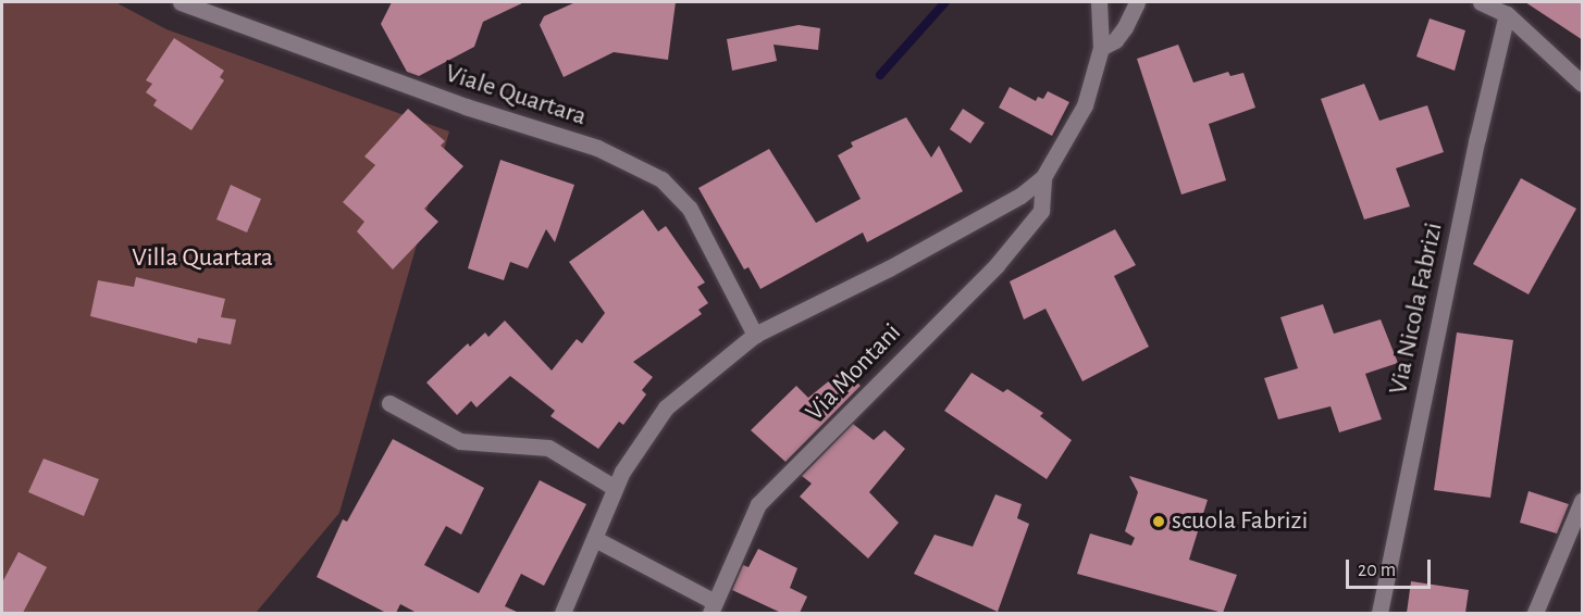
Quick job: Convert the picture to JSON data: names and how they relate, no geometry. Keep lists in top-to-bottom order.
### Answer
{
  "streets": {
    "street": ["Viale Quartara", "Via Nicola Fabrizi", "Via Montani"]
  },
  "parks": ["Villa Quartara"],
  "places": ["scuola Fabrizi"],
  "scale_bar": "20 m"
}
